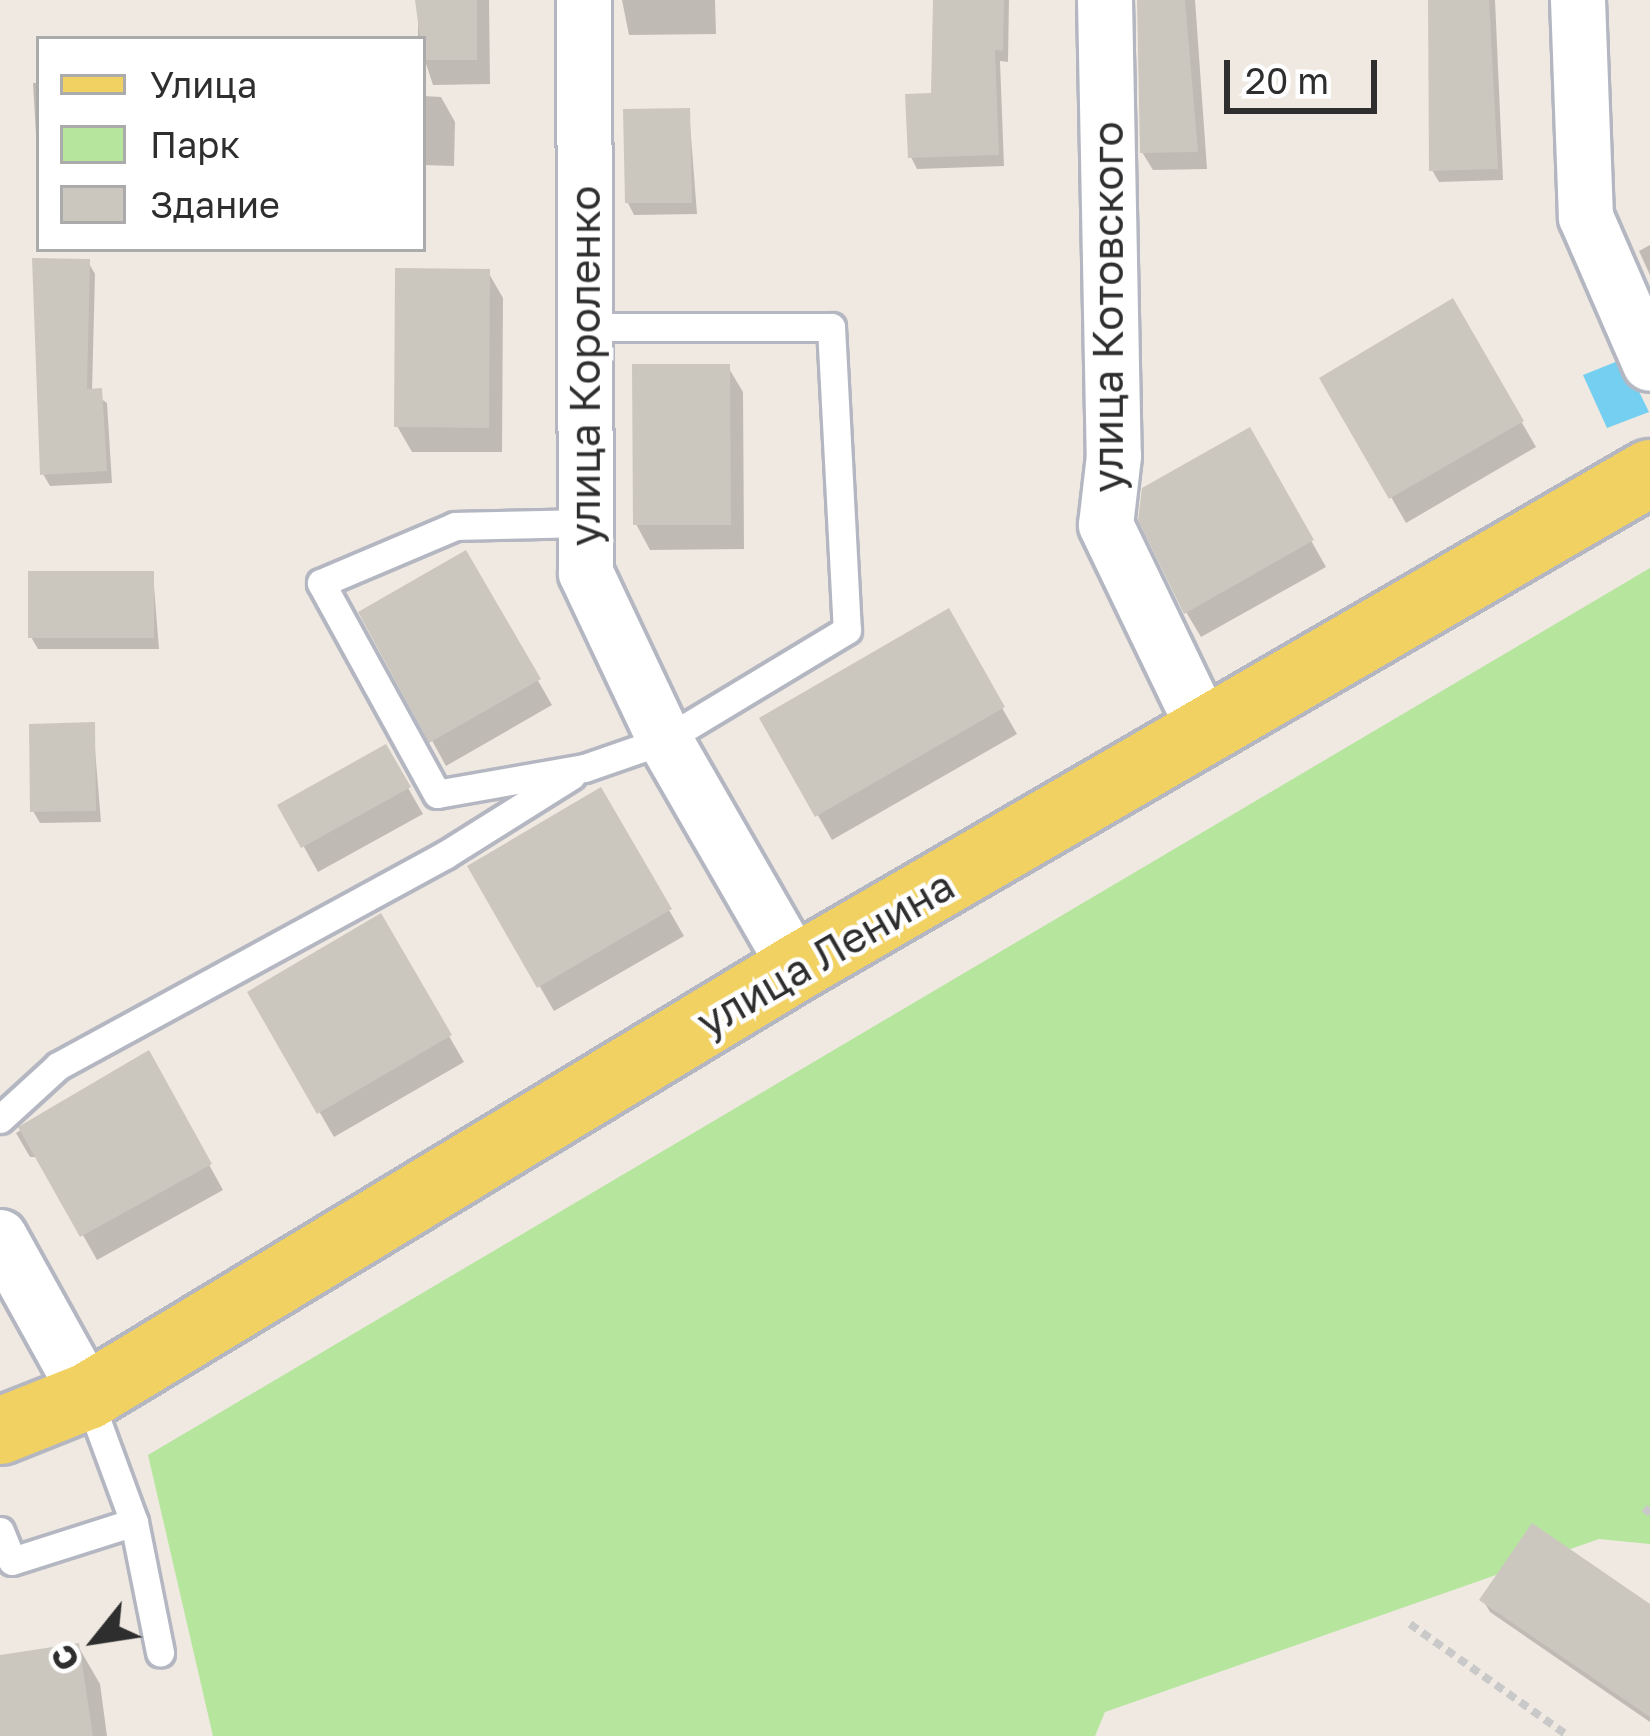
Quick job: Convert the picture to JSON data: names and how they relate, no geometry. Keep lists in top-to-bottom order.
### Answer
{
  "streets": {
    "main road": ["улица Ленина"],
    "street": ["улица Котовского", "улица Короленко"]
  },
  "crossings": [
    ["улица Котовского", "улица Ленина"],
    ["улица Короленко", "улица Ленина"]
  ],
  "legend": ["Улица", "Парк", "Здание"],
  "scale_bar": "20 m",
  "north": "bottom left"
}
